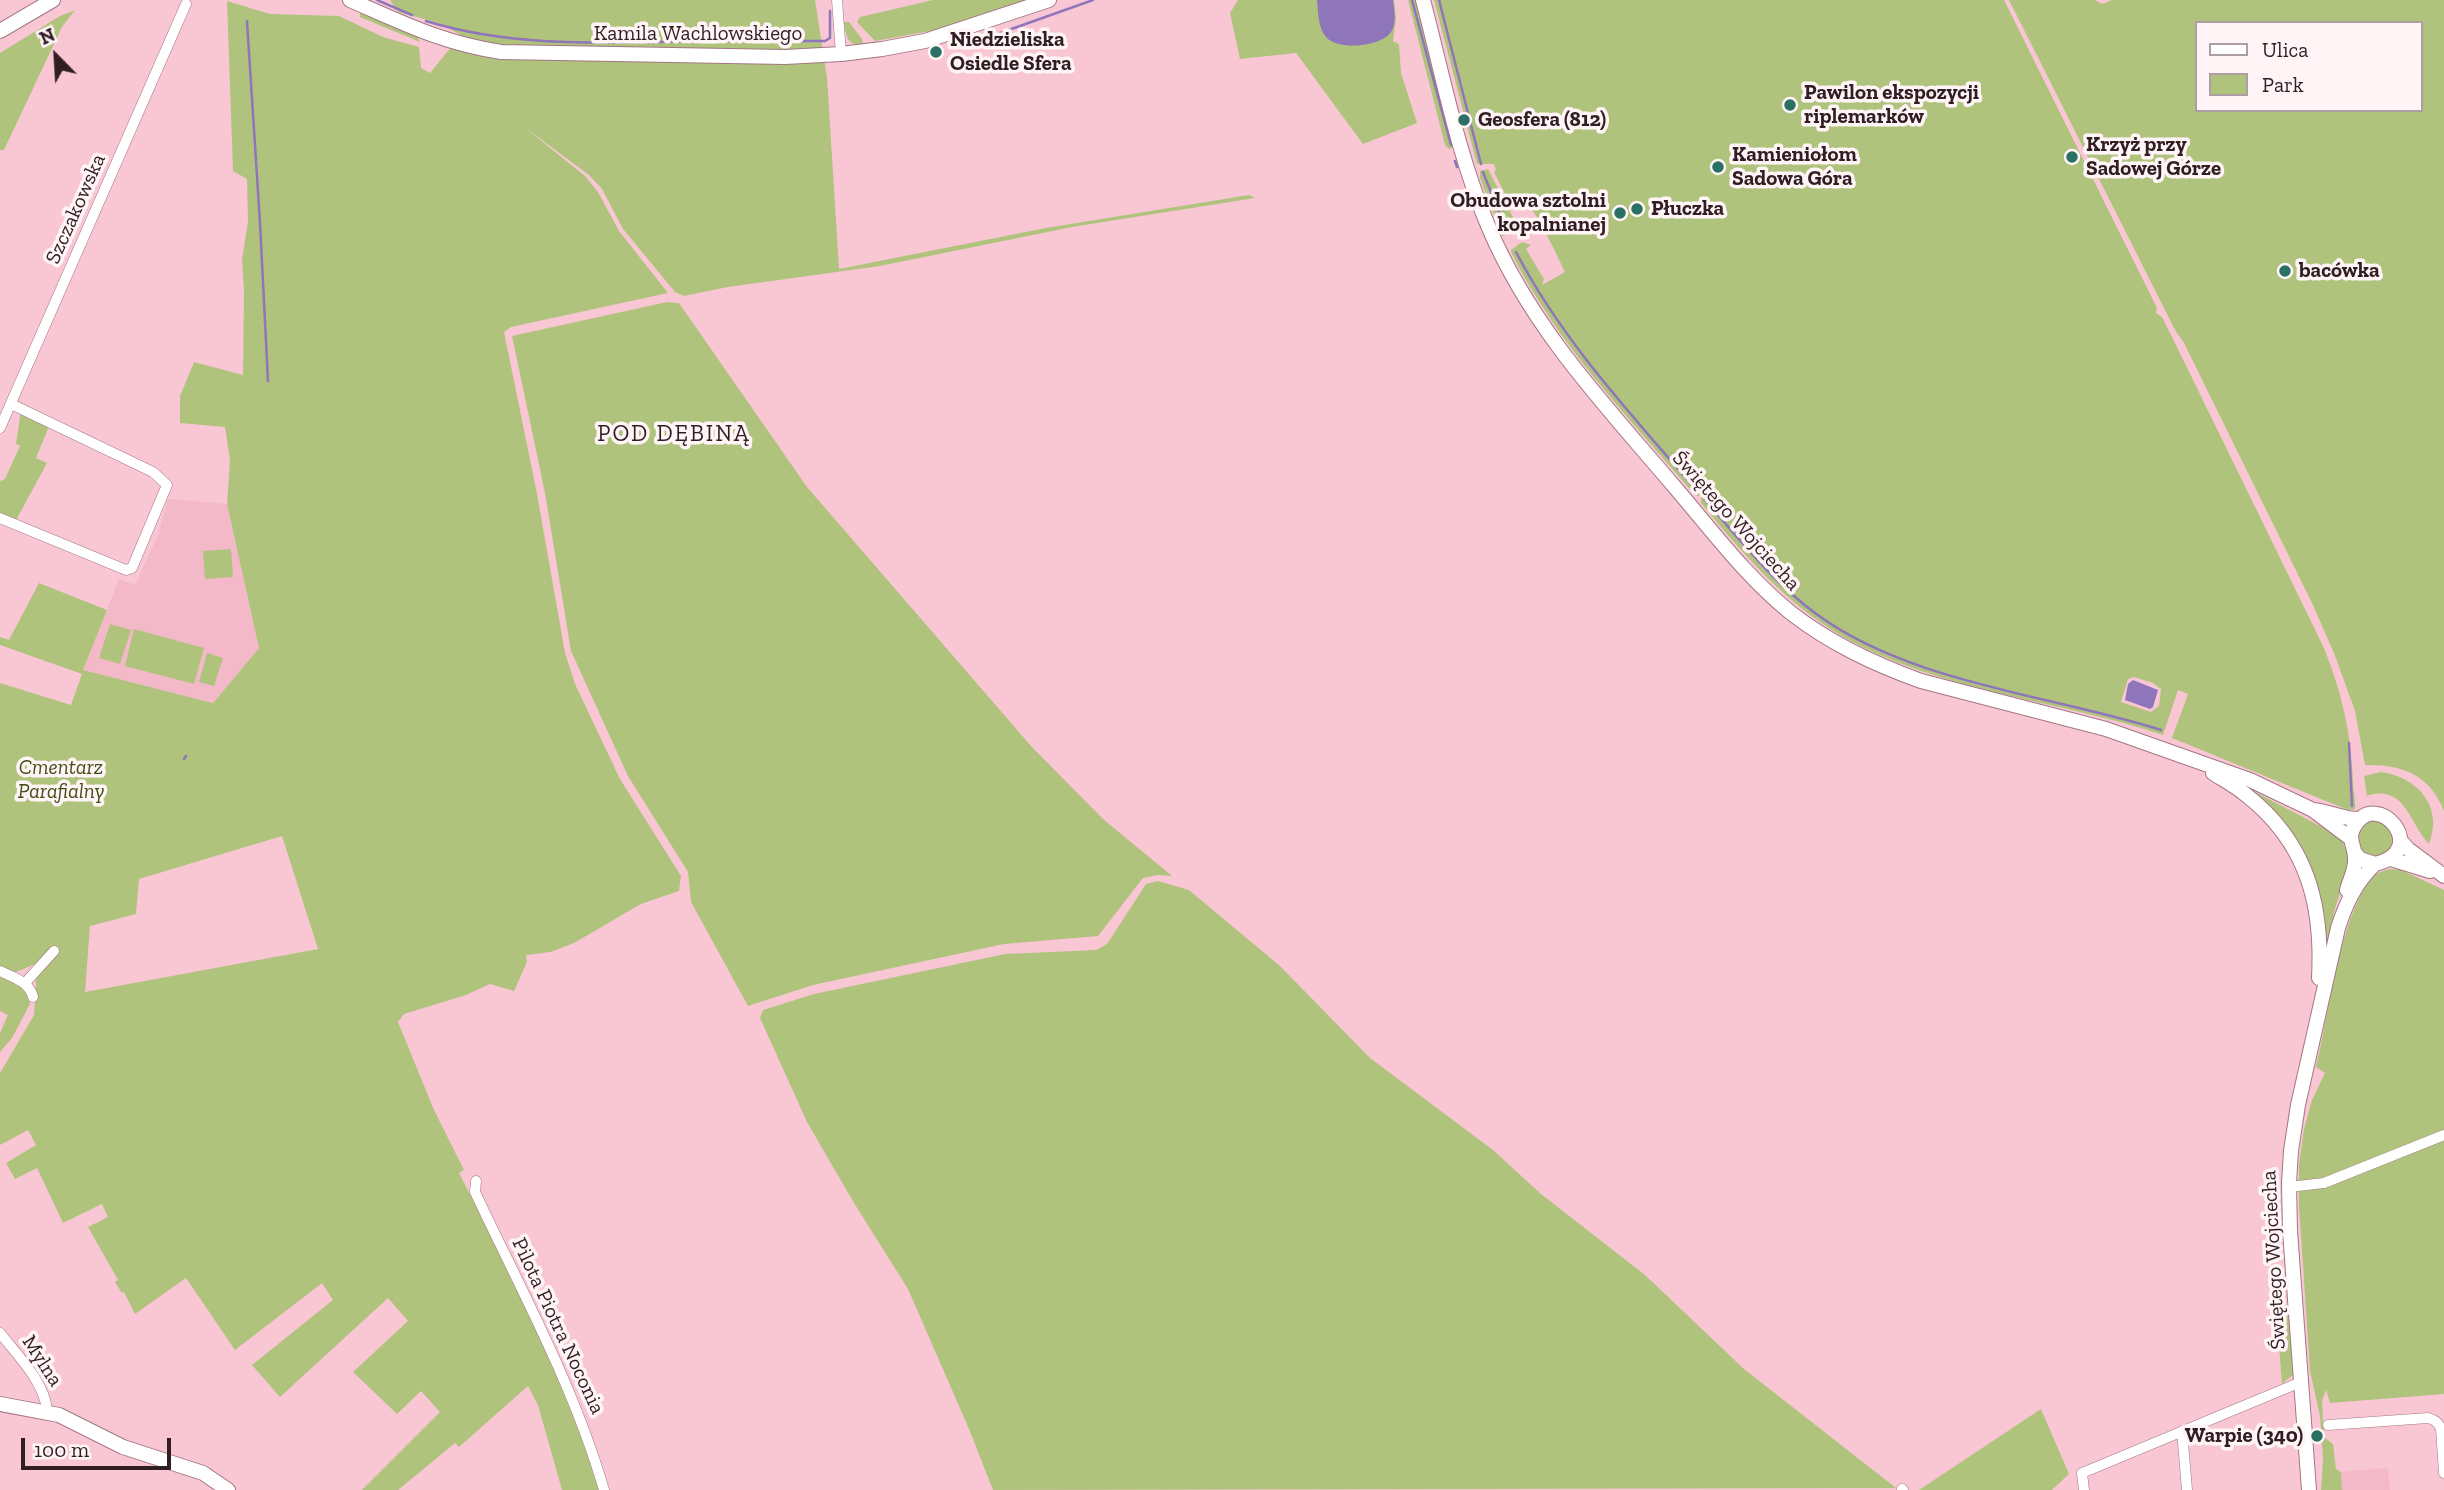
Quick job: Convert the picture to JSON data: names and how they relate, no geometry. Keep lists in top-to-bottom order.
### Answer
{
  "streets": {
    "street": [
      "Kamila Wachlowskiego",
      "Szczakowska",
      "Świętego Wojciecha",
      "Pilota Piotra Noconia",
      "Mylna"
    ]
  },
  "districts": ["POD DĘBINĄ"],
  "parks": ["Cmentarz Parafialny"],
  "places": [
    "Niedzieliska Osiedle Sfera",
    "Pawilon ekspozycji riplemarków",
    "Geosfera (812)",
    "Krzyż przy Sadowej Górze",
    "Kamieniołom Sadowa Góra",
    "Płuczka",
    "Obudowa sztolni kopalnianej",
    "bacówka",
    "Warpie (340)"
  ],
  "legend": ["Ulica", "Park"],
  "scale_bar": "100 m",
  "north": "top left"
}
